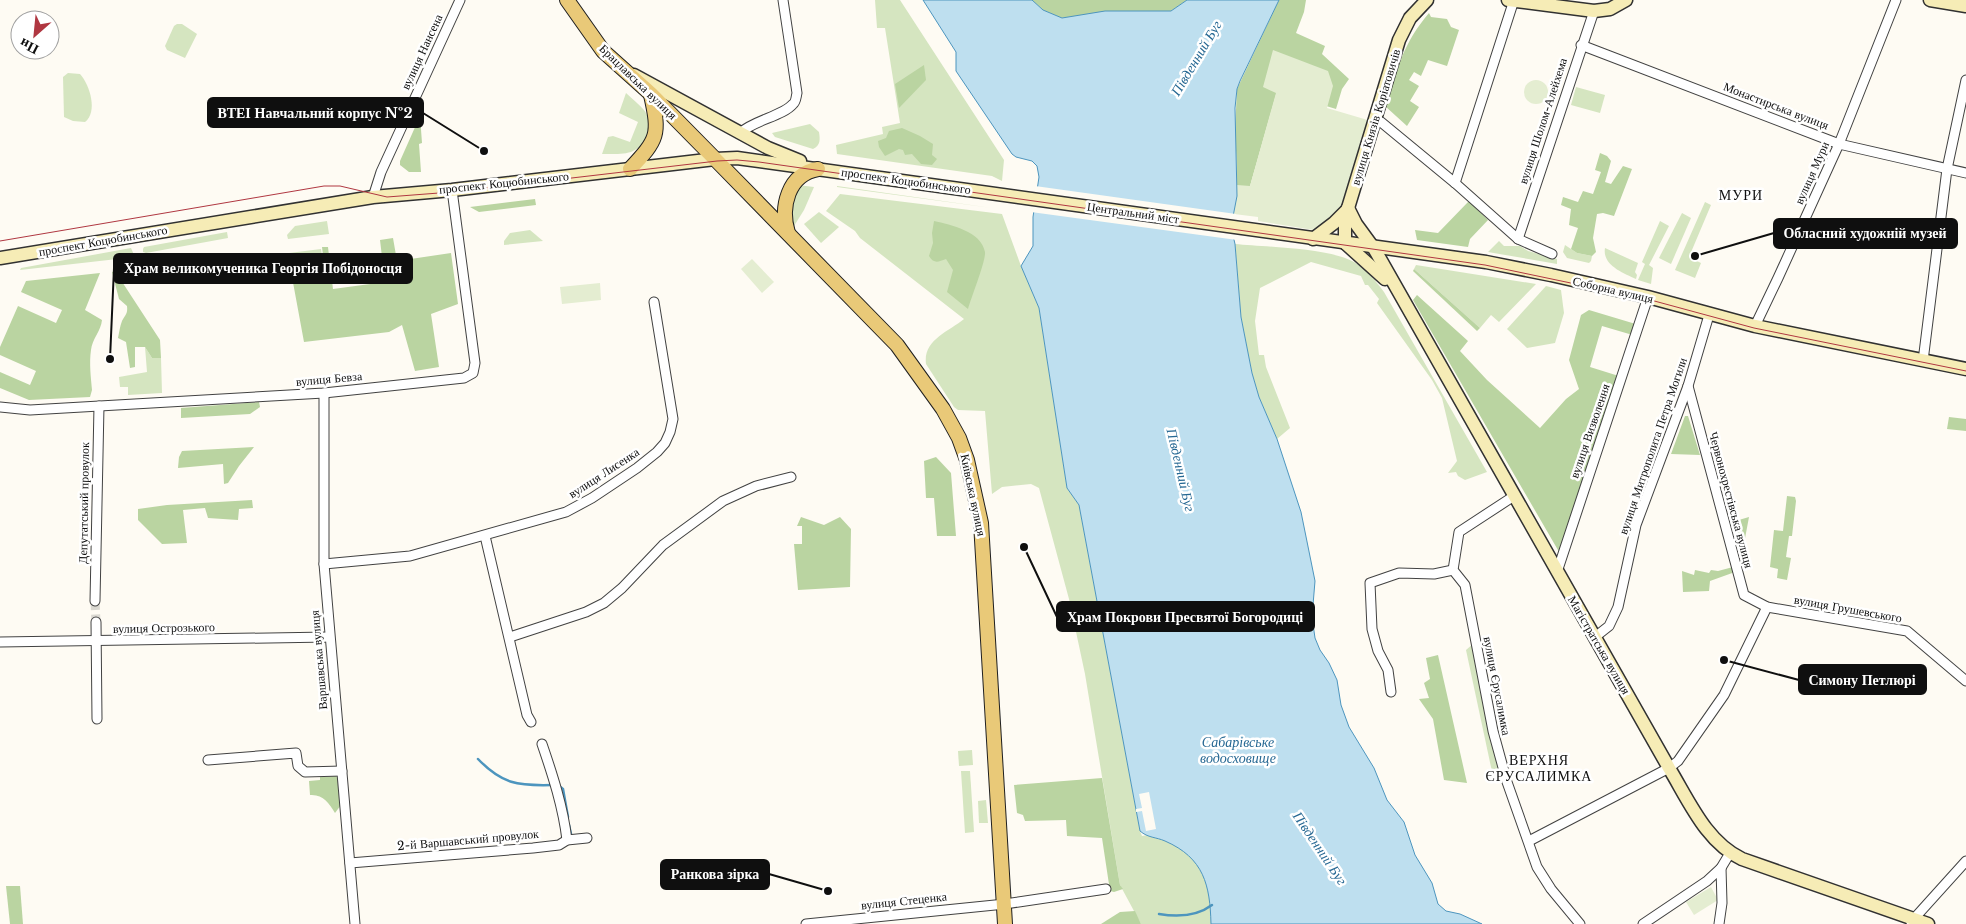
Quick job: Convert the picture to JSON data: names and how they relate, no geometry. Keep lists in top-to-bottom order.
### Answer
{
  "streets": {
    "main road": ["Брацлавська вулиця", "Київська вулиця"],
    "street": [
      "вулиця Нансена",
      "Монастирська вулиця",
      "вулиця Князів Коріатовичів",
      "вулиця Шолом-Алейхема",
      "вулиця Мури",
      "проспект Коцюбинського",
      "Центральний міст",
      "Соборна вулиця",
      "вулиця Бевза",
      "вулиця Визволення",
      "вулиця Митрополита Петра Могили",
      "вулиця Лисенка",
      "Червонохрестівська вулиця",
      "Депутатський провулок",
      "вулиця Грушевського",
      "вулиця Острозького",
      "Магістратська вулиця",
      "Варшавська вулиця",
      "вулиця Єрусалимка",
      "2-й Варшавський провулок",
      "вулиця Стеценка"
    ]
  },
  "crossings": [
    ["вулиця Нансена", "проспект Коцюбинського"],
    ["Брацлавська вулиця", "проспект Коцюбинського"],
    ["Брацлавська вулиця", "Київська вулиця"],
    ["Монастирська вулиця", "вулиця Шолом-Алейхема"],
    ["Монастирська вулиця", "вулиця Мури"],
    ["вулиця Князів Коріатовичів", "Соборна вулиця"],
    ["вулиця Князів Коріатовичів", "Магістратська вулиця"],
    ["вулиця Мури", "Соборна вулиця"],
    ["проспект Коцюбинського", "Центральний міст"],
    ["проспект Коцюбинського", "вулиця Бевза"],
    ["проспект Коцюбинського", "Київська вулиця"],
    ["Центральний міст", "Соборна вулиця"],
    ["Соборна вулиця", "вулиця Визволення"],
    ["Соборна вулиця", "вулиця Митрополита Петра Могили"],
    ["Соборна вулиця", "Магістратська вулиця"],
    ["вулиця Бевза", "Депутатський провулок"],
    ["вулиця Бевза", "Варшавська вулиця"],
    ["вулиця Визволення", "Магістратська вулиця"],
    ["вулиця Митрополита Петра Могили", "Червонохрестівська вулиця"],
    ["вулиця Митрополита Петра Могили", "Магістратська вулиця"],
    ["вулиця Лисенка", "Варшавська вулиця"],
    ["Київська вулиця", "вулиця Стеценка"],
    ["Червонохрестівська вулиця", "вулиця Грушевського"],
    ["вулиця Острозького", "Варшавська вулиця"],
    ["Варшавська вулиця", "2-й Варшавський провулок"]
  ],
  "districts": ["МУРИ", "ВЕРХНЯ ЄРУСАЛИМКА"],
  "water": ["Південний Буг", "Сабарівське водосховище"],
  "places": [
    "ВТЕІ Навчальний корпус №2",
    "Обласний художній музей",
    "Храм великомученика Георгія Побідоносця",
    "Храм Покрови Пресвятої Богородиці",
    "Симону Петлюрі",
    "Ранкова зірка"
  ],
  "north": "bottom left"
}
